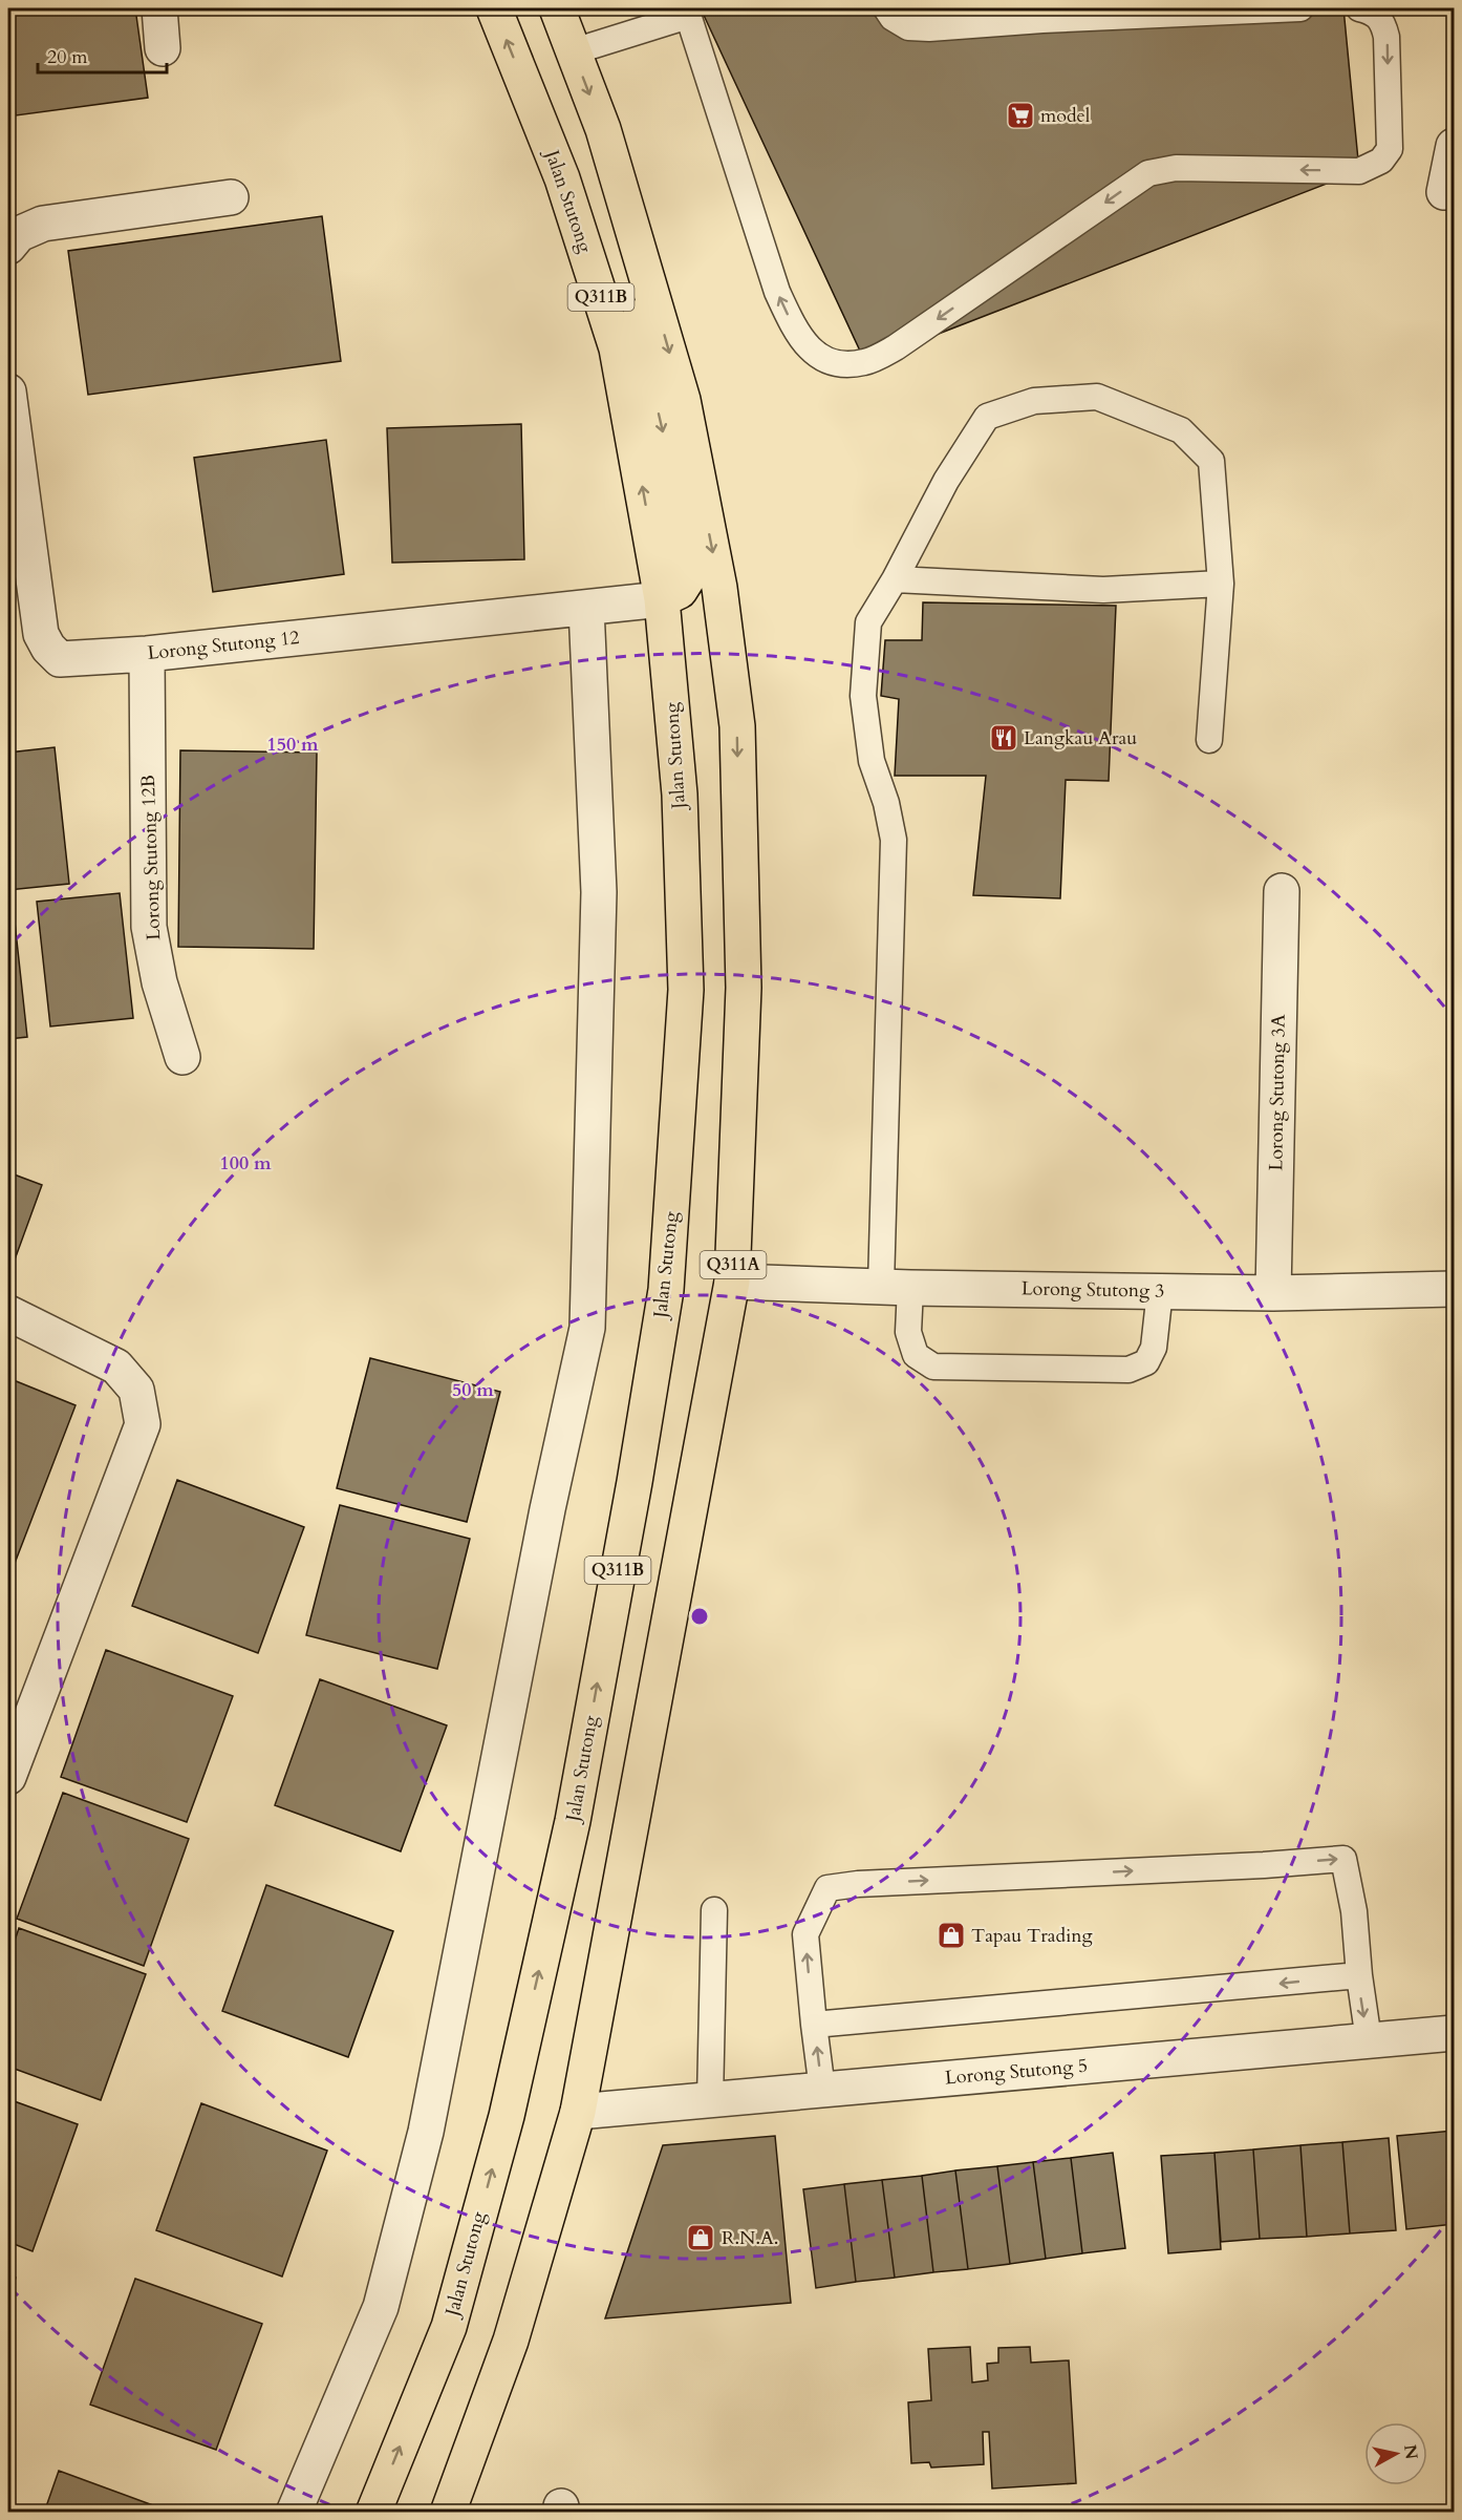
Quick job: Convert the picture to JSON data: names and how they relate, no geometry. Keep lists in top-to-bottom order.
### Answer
{
  "streets": {
    "main road": ["Jalan Stutong", "Q311B", "Q311A"],
    "street": [
      "Lorong Stutong 12",
      "Lorong Stutong 12B",
      "Lorong Stutong 3A",
      "Lorong Stutong 3",
      "Lorong Stutong 5"
    ]
  },
  "crossings": [
    ["Jalan Stutong", "Lorong Stutong 12"],
    ["Lorong Stutong 12", "Lorong Stutong 12B"],
    ["Lorong Stutong 3A", "Lorong Stutong 3"],
    ["Q311A", "Lorong Stutong 3"],
    ["Q311A", "Lorong Stutong 5"]
  ],
  "places": {
    "supermarket": ["model"],
    "restaurant": ["Langkau Arau"],
    "shop": ["Tapau Trading", "R.N.A."]
  },
  "scale_bar": "20 m",
  "north": "right",
  "rings": ["150 m", "100 m", "50 m"]
}
